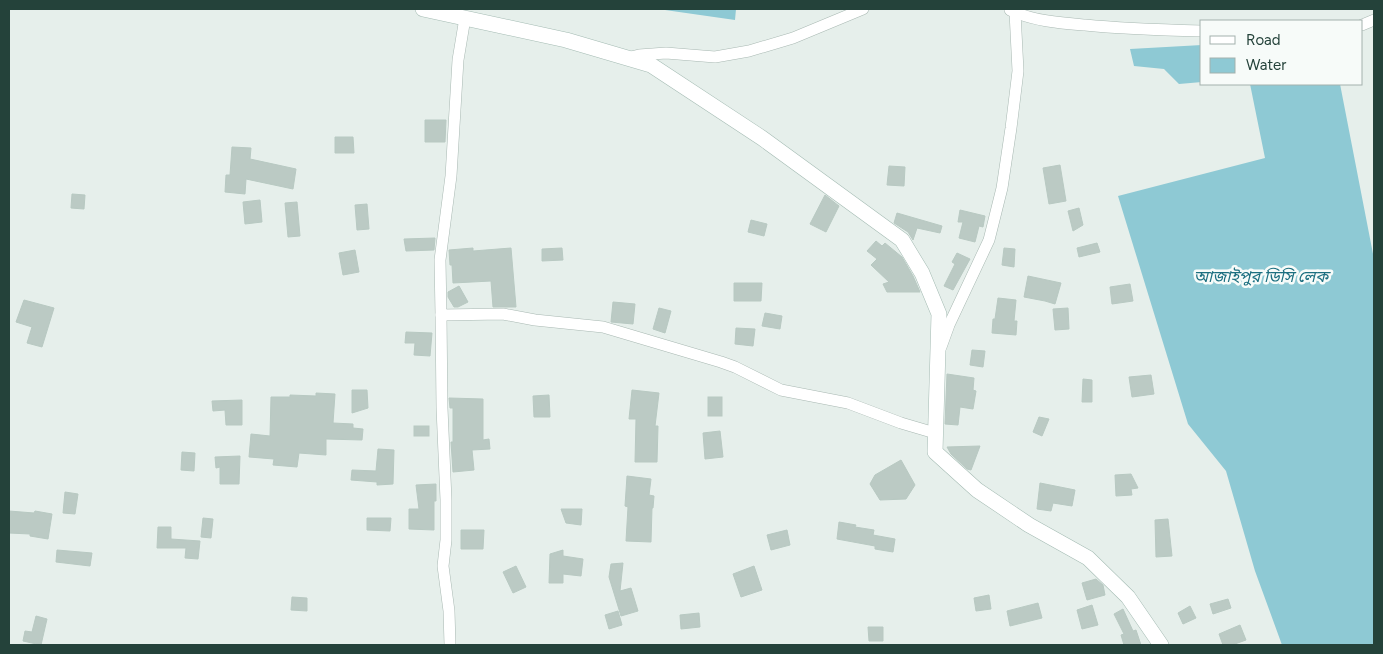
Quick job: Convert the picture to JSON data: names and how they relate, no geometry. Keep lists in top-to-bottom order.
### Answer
{
  "water": ["আজাইপুর ডিসি লেক"],
  "legend": ["Road", "Water"]
}
